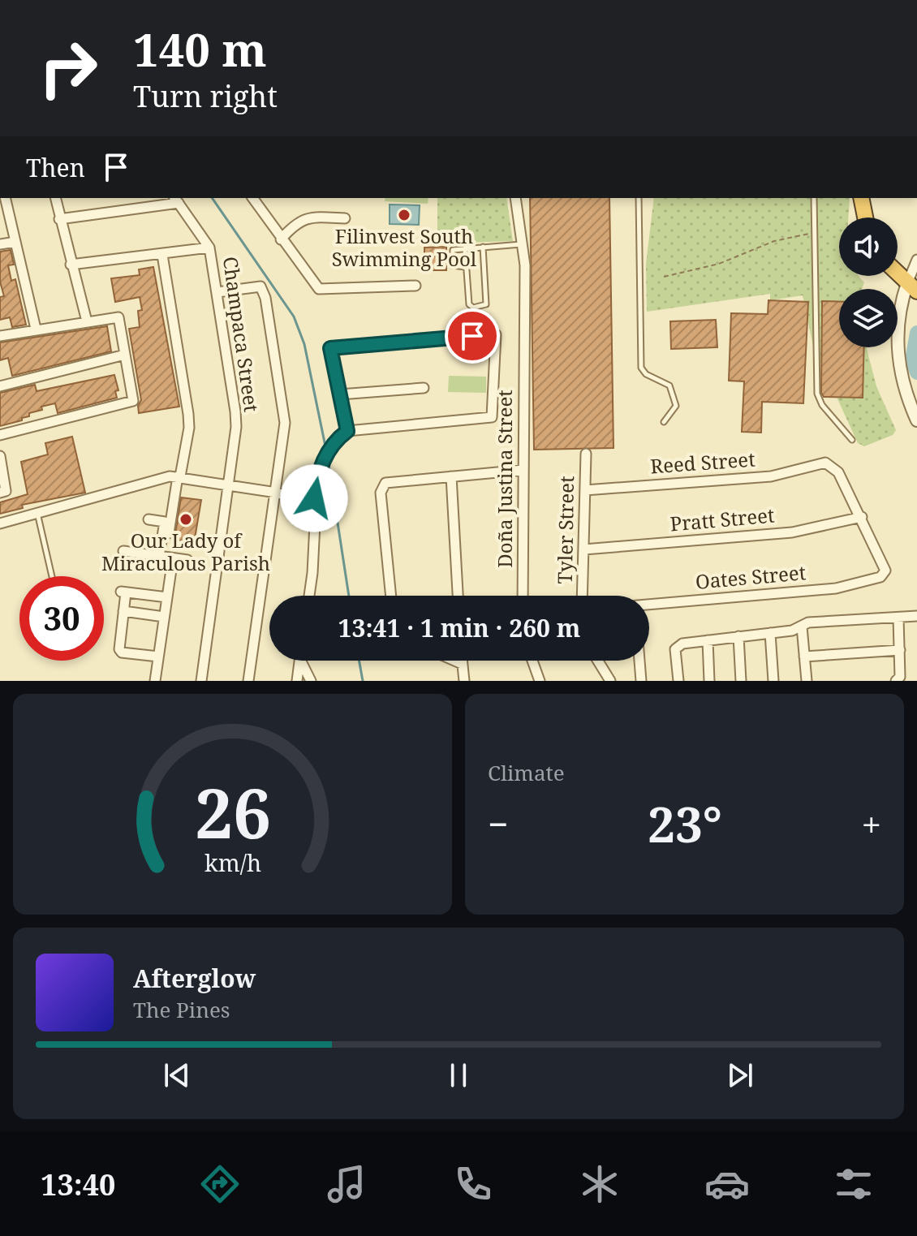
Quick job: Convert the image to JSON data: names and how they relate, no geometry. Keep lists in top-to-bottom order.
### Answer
{
  "streets": {
    "street": [
      "Champaca Street",
      "Reed Street",
      "Doña Justina Street",
      "Pratt Street",
      "Tyler Street",
      "Oates Street"
    ]
  },
  "crossings": [
    ["Reed Street", "Pratt Street"],
    ["Reed Street", "Tyler Street"],
    ["Reed Street", "Oates Street"],
    ["Pratt Street", "Tyler Street"],
    ["Pratt Street", "Oates Street"]
  ],
  "places": ["Filinvest South Swimming Pool", "Our Lady of Miraculous Parish"],
  "page": {
    "turn": ["140 m", "Turn right"],
    "then": "Then",
    "limit": "30",
    "trip": "13:41 · 1 min · 260 m",
    "tile": "Climate",
    "heat": ["−", "23°", "+"],
    "song": ["Afterglow", "The Pines"],
    "tabs": "13:40",
    "gauge": ["26", "km/h"]
  }
}
